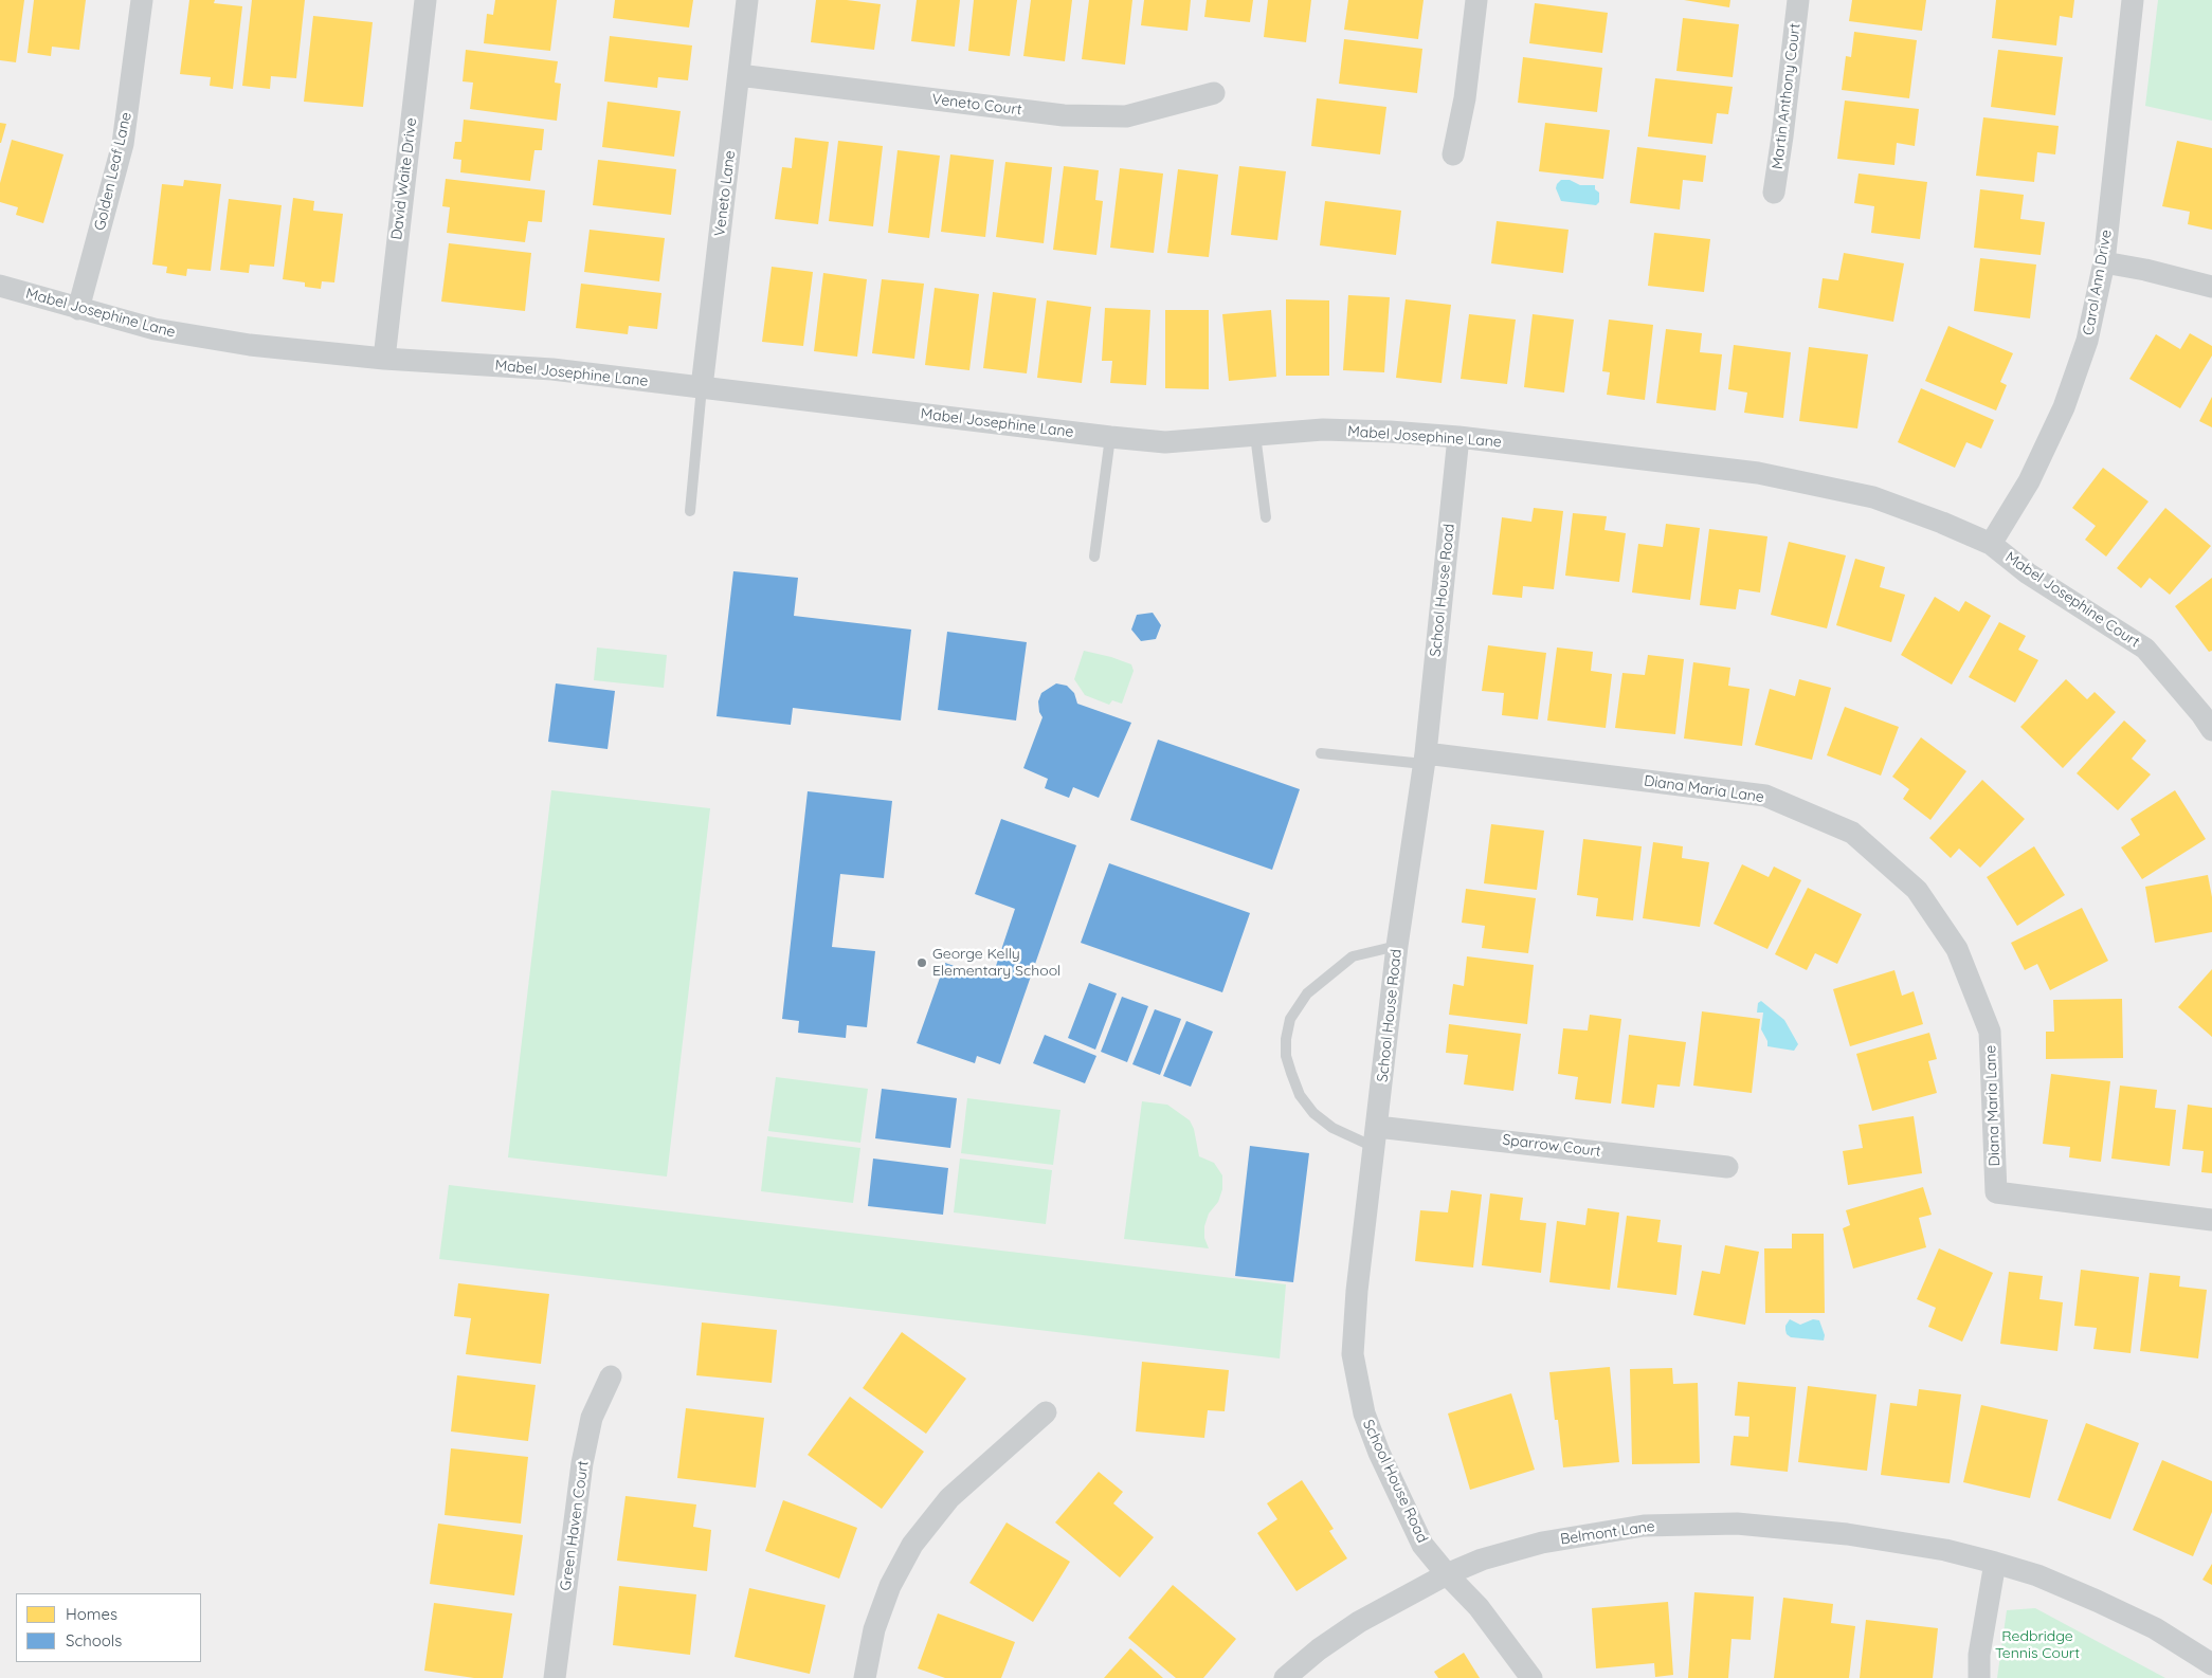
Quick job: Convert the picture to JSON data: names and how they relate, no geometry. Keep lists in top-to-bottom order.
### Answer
{
  "streets": {
    "street": [
      "Martin Anthony Court",
      "Veneto Court",
      "Golden Leaf Lane",
      "David Waite Drive",
      "Veneto Lane",
      "Carol Ann Drive",
      "Mabel Josephine Lane",
      "School House Road",
      "Mabel Josephine Court",
      "Diana Maria Lane",
      "Sparrow Court",
      "Green Haven Court",
      "Belmont Lane"
    ]
  },
  "crossings": [
    ["Veneto Court", "Veneto Lane"],
    ["Golden Leaf Lane", "Mabel Josephine Lane"],
    ["David Waite Drive", "Mabel Josephine Lane"],
    ["Veneto Lane", "Mabel Josephine Lane"],
    ["Carol Ann Drive", "Mabel Josephine Lane"],
    ["Carol Ann Drive", "Mabel Josephine Court"],
    ["Mabel Josephine Lane", "School House Road"],
    ["Mabel Josephine Lane", "Mabel Josephine Court"],
    ["School House Road", "Diana Maria Lane"],
    ["School House Road", "Sparrow Court"],
    ["School House Road", "Belmont Lane"]
  ],
  "parks": ["Redbridge Tennis Court"],
  "places": ["George Kelly Elementary School"],
  "legend": ["Homes", "Schools"]
}
